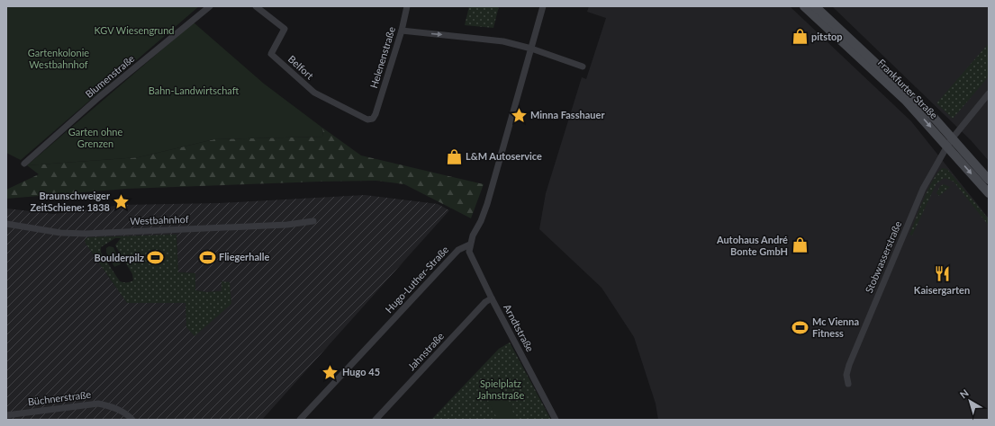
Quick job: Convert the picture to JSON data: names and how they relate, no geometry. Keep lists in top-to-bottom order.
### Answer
{
  "streets": {
    "main road": ["Frankfurter Straße"],
    "street": [
      "Helenenstraße",
      "Belfort",
      "Blumenstraße",
      "Westbahnhof",
      "Stobwasserstraße",
      "Hugo-Luther-Straße",
      "Arndtstraße",
      "Jahnstraße",
      "Büchnerstraße"
    ]
  },
  "crossings": [
    ["Helenenstraße", "Belfort"],
    ["Frankfurter Straße", "Stobwasserstraße"],
    ["Hugo-Luther-Straße", "Arndtstraße"],
    ["Arndtstraße", "Jahnstraße"]
  ],
  "parks": [
    "KGV Wiesengrund",
    "Gartenkolonie Westbahnhof",
    "Bahn-Landwirtschaft",
    "Garten ohne Grenzen",
    "Spielplatz Jahnstraße"
  ],
  "places": {
    "shop": ["pitstop", "L&M Autoservice", "Autohaus André Bonte GmbH"],
    "place": ["Minna Fasshauer", "Braunschweiger ZeitSchiene: 1838", "Hugo 45"],
    "sports": ["Fliegerhalle", "Boulderpilz", "Mc Vienna Fitness"],
    "restaurant": ["Kaisergarten"]
  },
  "north": "top left"
}
